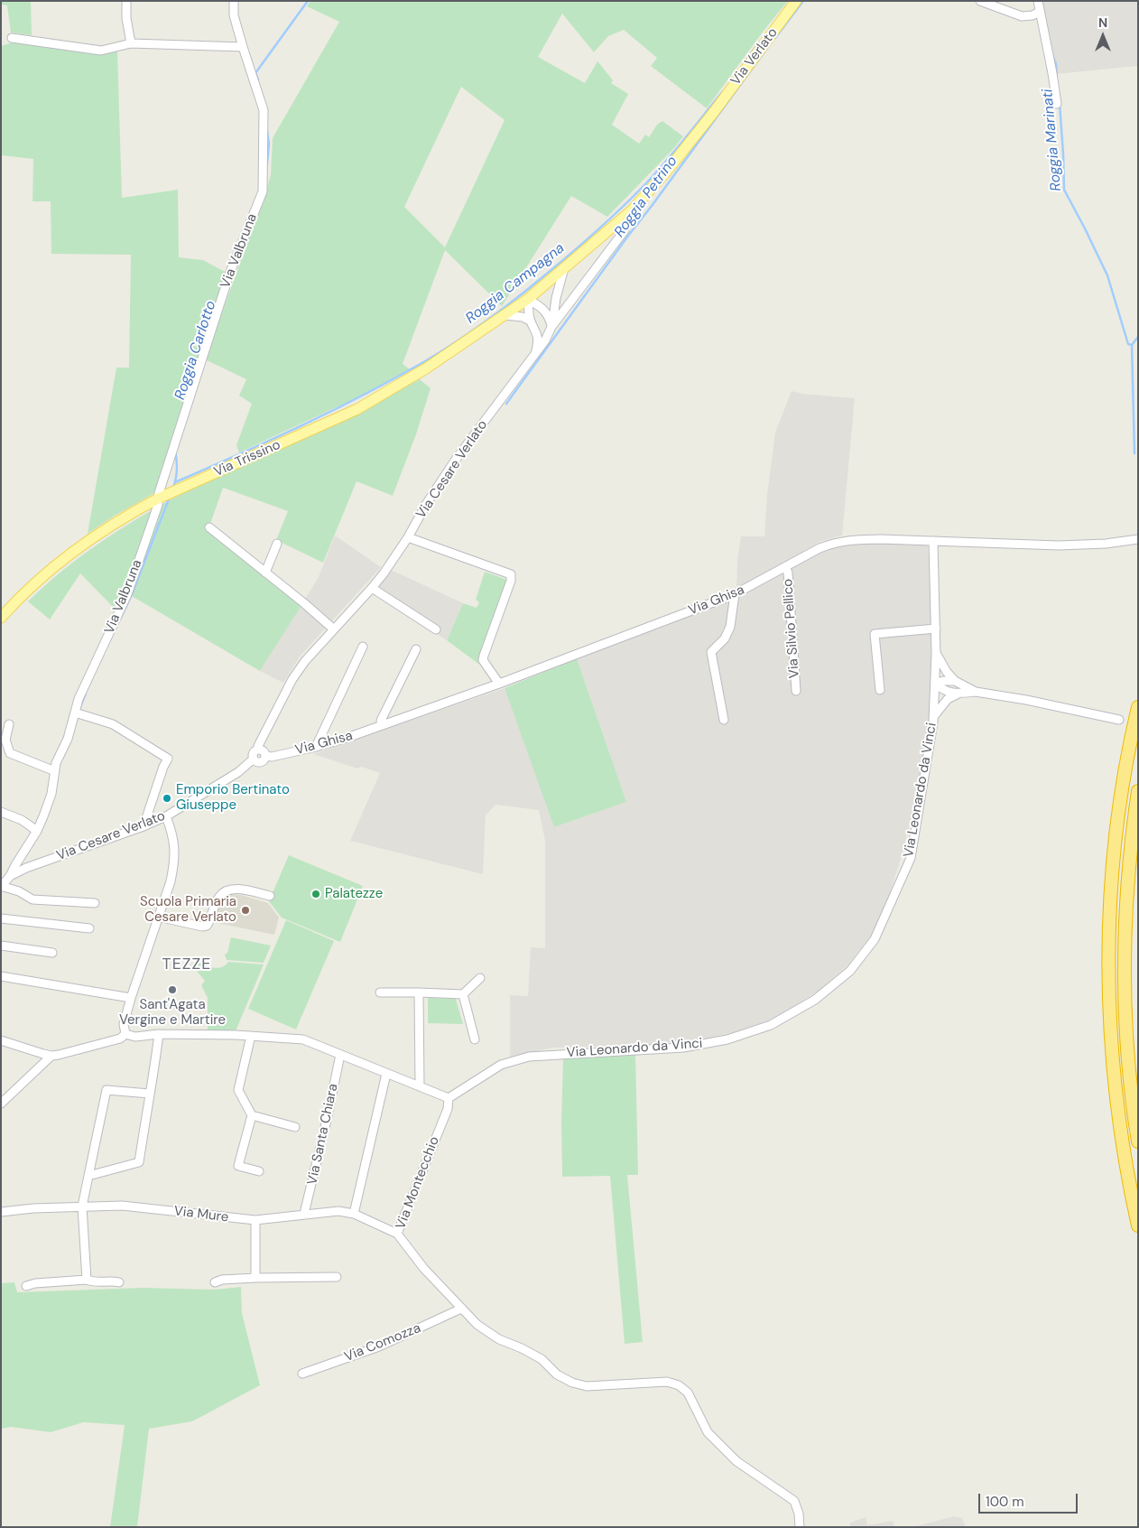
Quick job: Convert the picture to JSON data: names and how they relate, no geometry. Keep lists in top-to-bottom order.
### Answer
{
  "streets": {
    "main road": ["Via Verlato", "Via Trissino"],
    "street": [
      "Via Valbruna",
      "Via Cesare Verlato",
      "Via Ghisa",
      "Via Silvio Pellico",
      "Via Leonardo da Vinci",
      "Via Santa Chiara",
      "Via Montecchio",
      "Via Mure",
      "Via Comozza"
    ]
  },
  "crossings": [
    ["Via Verlato", "Via Cesare Verlato"],
    ["Via Valbruna", "Via Trissino"],
    ["Via Valbruna", "Via Cesare Verlato"],
    ["Via Cesare Verlato", "Via Ghisa"],
    ["Via Ghisa", "Via Silvio Pellico"],
    ["Via Ghisa", "Via Leonardo da Vinci"],
    ["Via Leonardo da Vinci", "Via Montecchio"],
    ["Via Santa Chiara", "Via Mure"],
    ["Via Montecchio", "Via Mure"],
    ["Via Montecchio", "Via Comozza"]
  ],
  "districts": ["TEZZE"],
  "water": [
    "Roggia Marinati",
    "Roggia Petrino",
    "Roggia Campagna",
    "Roggia Carlotto"
  ],
  "places": [
    "Emporio Bertinato Giuseppe",
    "Palatezze",
    "Scuola Primaria Cesare Verlato",
    "Sant'Agata Vergine e Martire"
  ],
  "scale_bar": "100 m",
  "north": "top"
}
